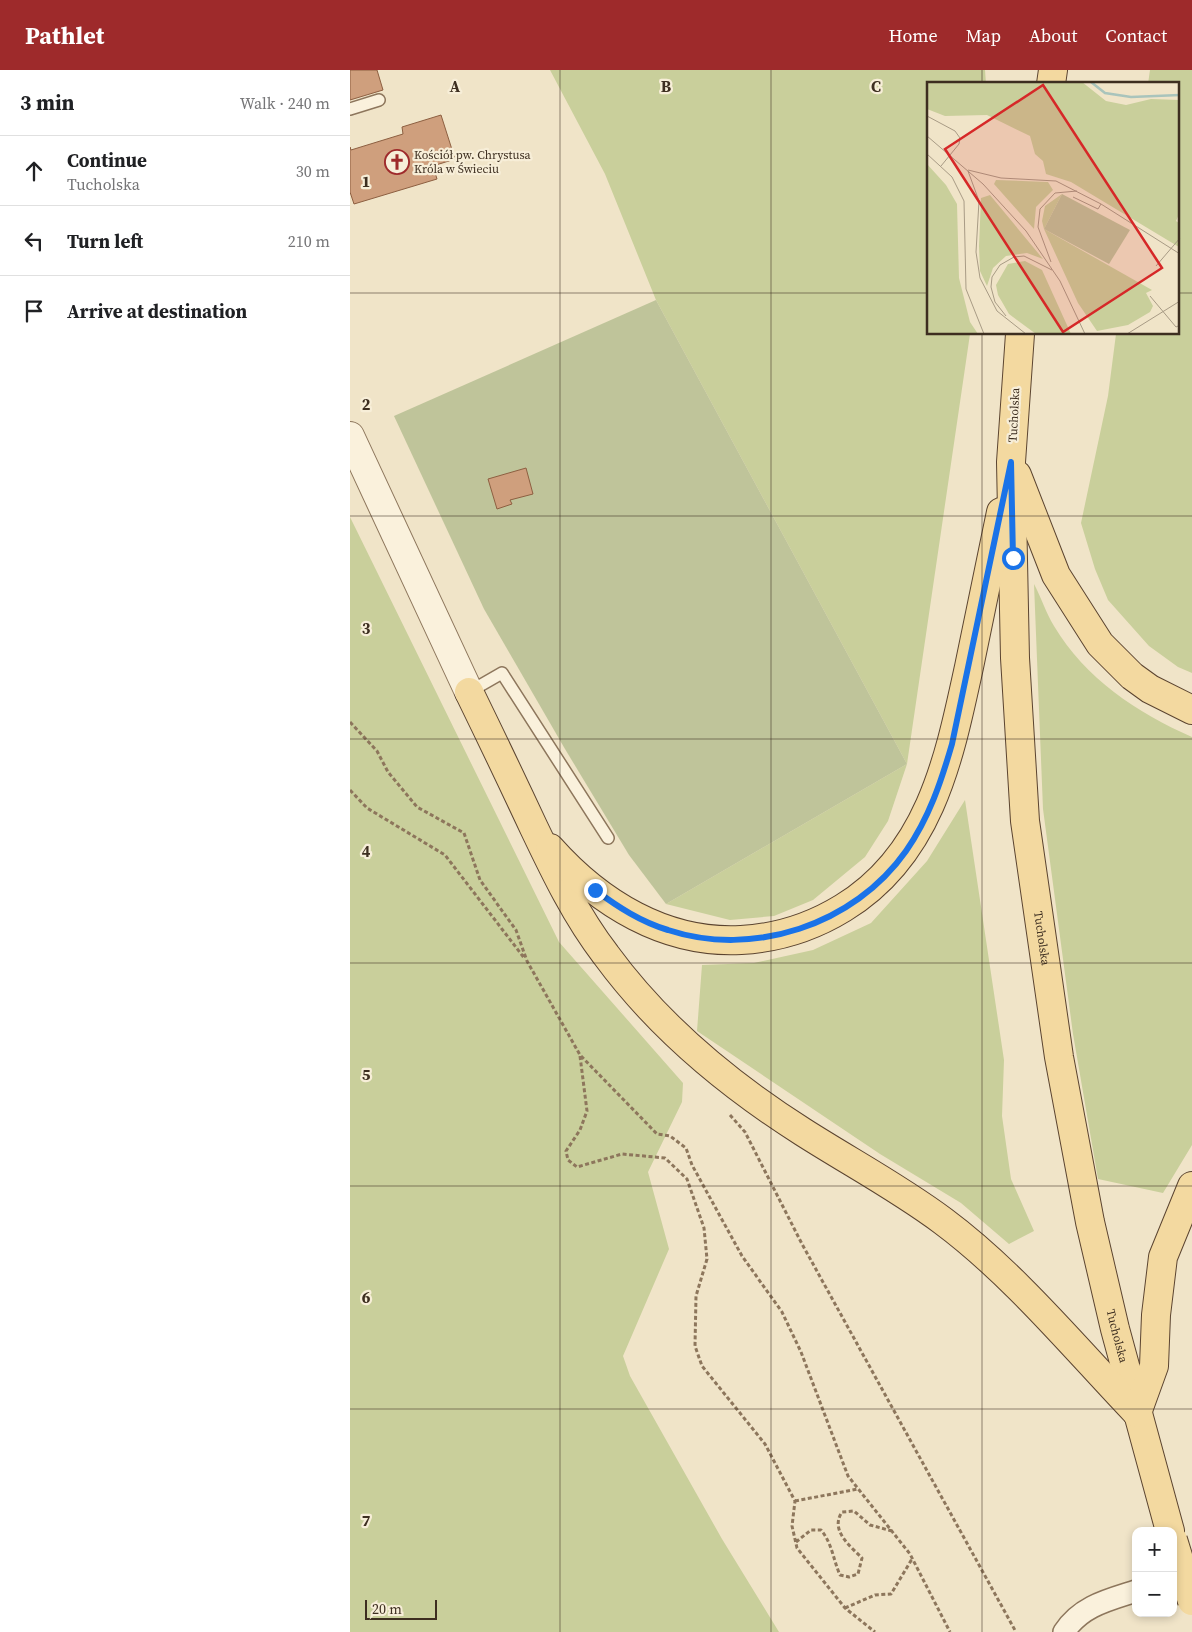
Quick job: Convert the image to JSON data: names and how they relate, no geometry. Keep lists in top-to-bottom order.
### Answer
{
  "streets": {
    "main road": ["Tucholska"]
  },
  "places": {
    "church": ["Kościół pw. Chrystusa Króla w Świeciu"]
  },
  "scale_bar": "20 m",
  "page": {
    "header": "Pathlet",
    "nav": [
      "Home",
      "Map",
      "About",
      "Contact"
    ],
    "heading": ["3 min", "Walk · 240 m"],
    "list": [
      ["Continue", "Tucholska", "30 m"],
      ["Turn left", "210 m"],
      "Arrive at destination"
    ],
    "map_buttons": ["+", "−"],
    "scale": "20 m"
  },
  "grid": {
    "columns": ["A", "B", "C"],
    "rows": [
      "1",
      "2",
      "3",
      "4",
      "5",
      "6",
      "7"
    ]
  }
}
